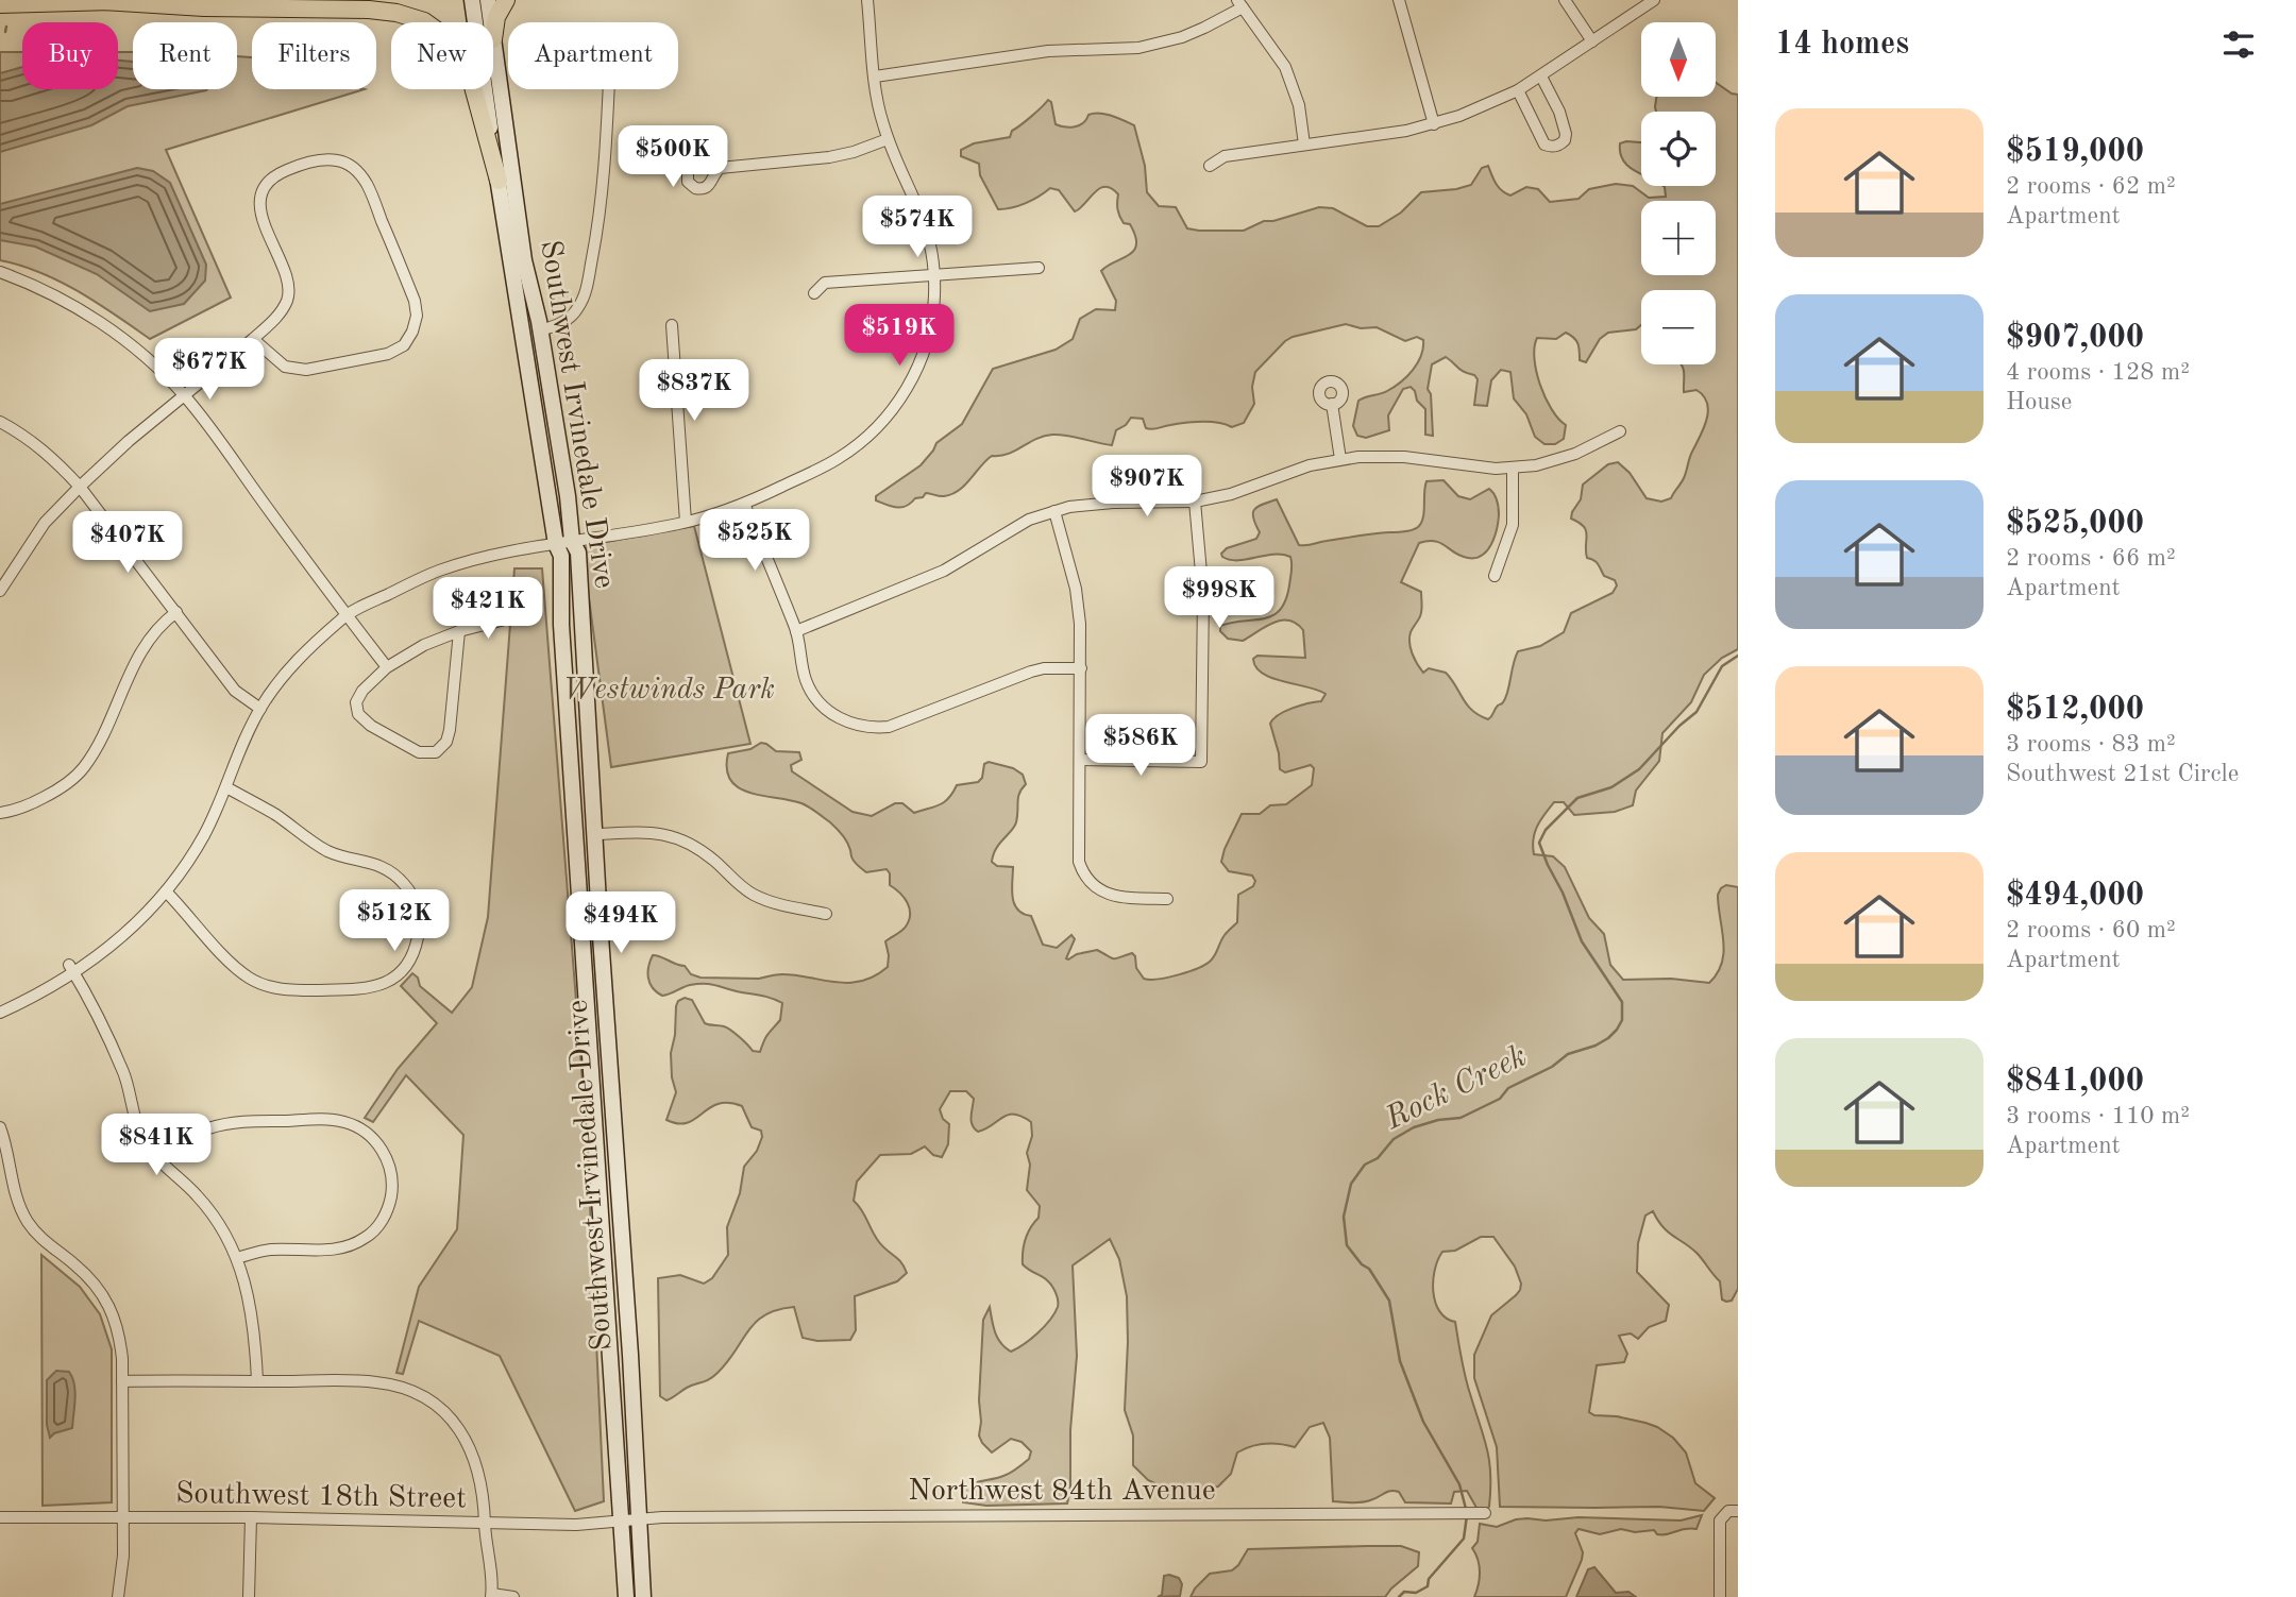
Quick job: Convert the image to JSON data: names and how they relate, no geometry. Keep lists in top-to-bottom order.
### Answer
{
  "streets": {
    "main road": ["Southwest Irvinedale Drive"],
    "street": ["Northwest 84th Avenue", "Southwest 18th Street"]
  },
  "crossings": [
    ["Southwest Irvinedale Drive", "Northwest 84th Avenue"],
    ["Southwest Irvinedale Drive", "Southwest 18th Street"],
    ["Northwest 84th Avenue", "Southwest 18th Street"]
  ],
  "water": ["Rock Creek"],
  "parks": ["Westwinds Park"],
  "north": "bottom",
  "page": {
    "heading": "14 homes",
    "map_buttons": ["+", "−"],
    "chip": [
      "Buy",
      "Rent",
      "Filters",
      "New",
      "Apartment"
    ],
    "list": [
      {
        "name": "$519,000",
        "note": "2 rooms · 62 m² · Apartment"
      },
      {
        "name": "$907,000",
        "note": "4 rooms · 128 m² · House"
      },
      {
        "name": "$525,000",
        "note": "2 rooms · 66 m² · Apartment"
      },
      {
        "name": "$512,000",
        "note": "3 rooms · 83 m² · Southwest 21st Circle"
      },
      {
        "name": "$494,000",
        "note": "2 rooms · 60 m² · Apartment"
      },
      {
        "name": "$841,000",
        "note": "3 rooms · 110 m² · Apartment"
      }
    ],
    "price": [
      "$500K",
      "$574K",
      "$519K",
      "$677K",
      "$837K",
      "$907K",
      "$525K",
      "$407K",
      "$998K",
      "$421K",
      "$586K",
      "$512K",
      "$494K",
      "$841K"
    ]
  }
}
